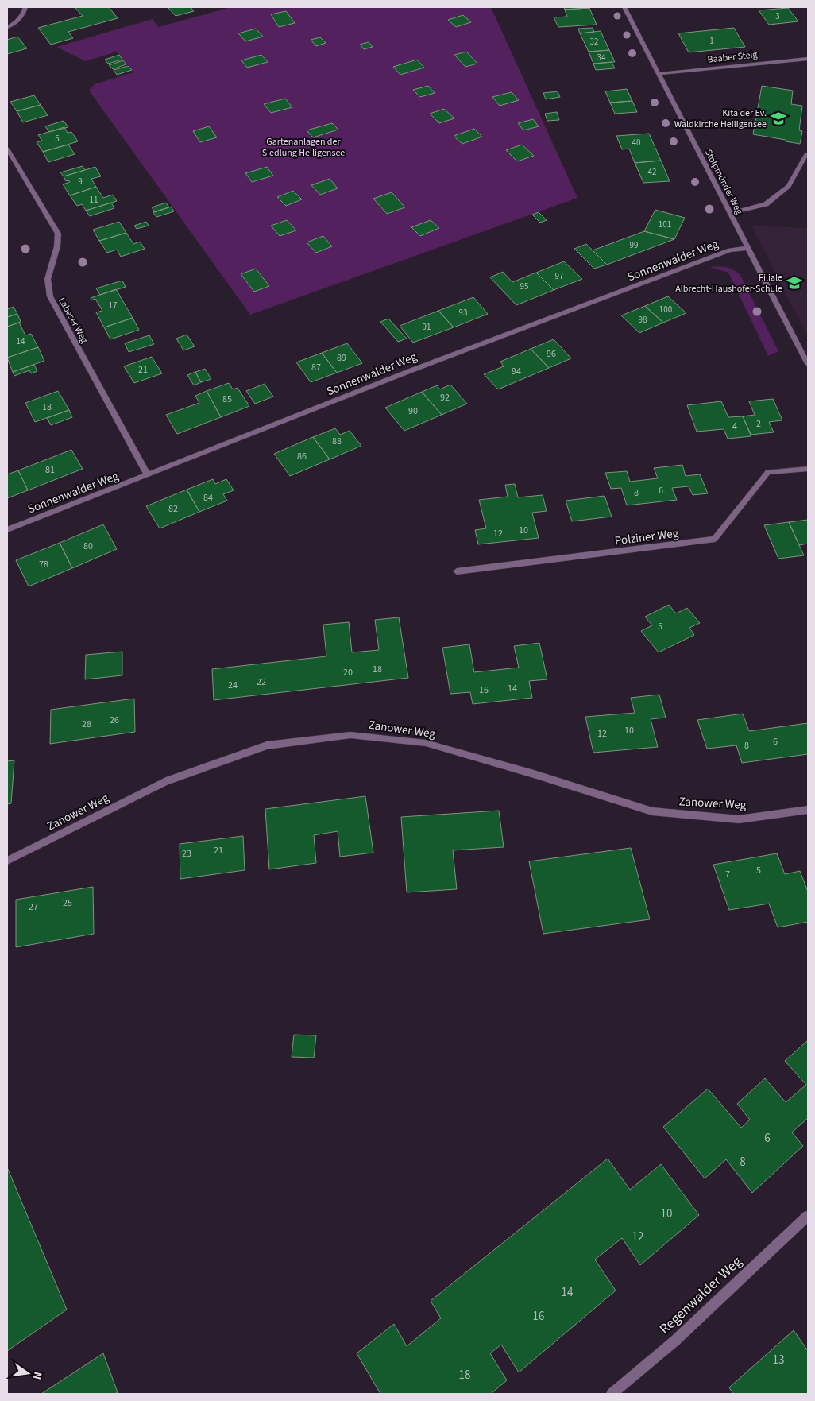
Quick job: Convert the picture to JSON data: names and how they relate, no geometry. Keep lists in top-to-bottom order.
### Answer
{
  "streets": {
    "street": [
      "Baaber Steig",
      "Stolpmünder Weg",
      "Sonnenwalder Weg",
      "Labeser Weg",
      "Polziner Weg",
      "Zanower Weg",
      "Regenwalder Weg"
    ]
  },
  "crossings": [
    ["Baaber Steig", "Stolpmünder Weg"],
    ["Stolpmünder Weg", "Sonnenwalder Weg"],
    ["Sonnenwalder Weg", "Labeser Weg"]
  ],
  "parks": ["Gartenanlagen der Siedlung Heiligensee"],
  "places": {
    "school or university": ["Kita der Ev. Waldkirche Heiligensee", "Filiale Albrecht-Haushofer-Schule"]
  },
  "house_numbers": [
    "3",
    "1",
    "32",
    "34",
    "5",
    "40",
    "42",
    "9",
    "11",
    "101",
    "99",
    "97",
    "95",
    "17",
    "100",
    "93",
    "98",
    "91",
    "14",
    "96",
    "89",
    "87",
    "21",
    "94",
    "92",
    "85",
    "18",
    "90",
    "2",
    "4",
    "88",
    "86",
    "81",
    "6",
    "8",
    "84",
    "82",
    "10",
    "12",
    "80",
    "78",
    "5",
    "18",
    "20",
    "22",
    "24",
    "14",
    "16",
    "26",
    "28",
    "10",
    "12",
    "6",
    "8",
    "21",
    "23",
    "5",
    "7",
    "25",
    "27",
    "6",
    "8",
    "10",
    "12",
    "14",
    "16",
    "13",
    "18"
  ],
  "north": "right"
}
